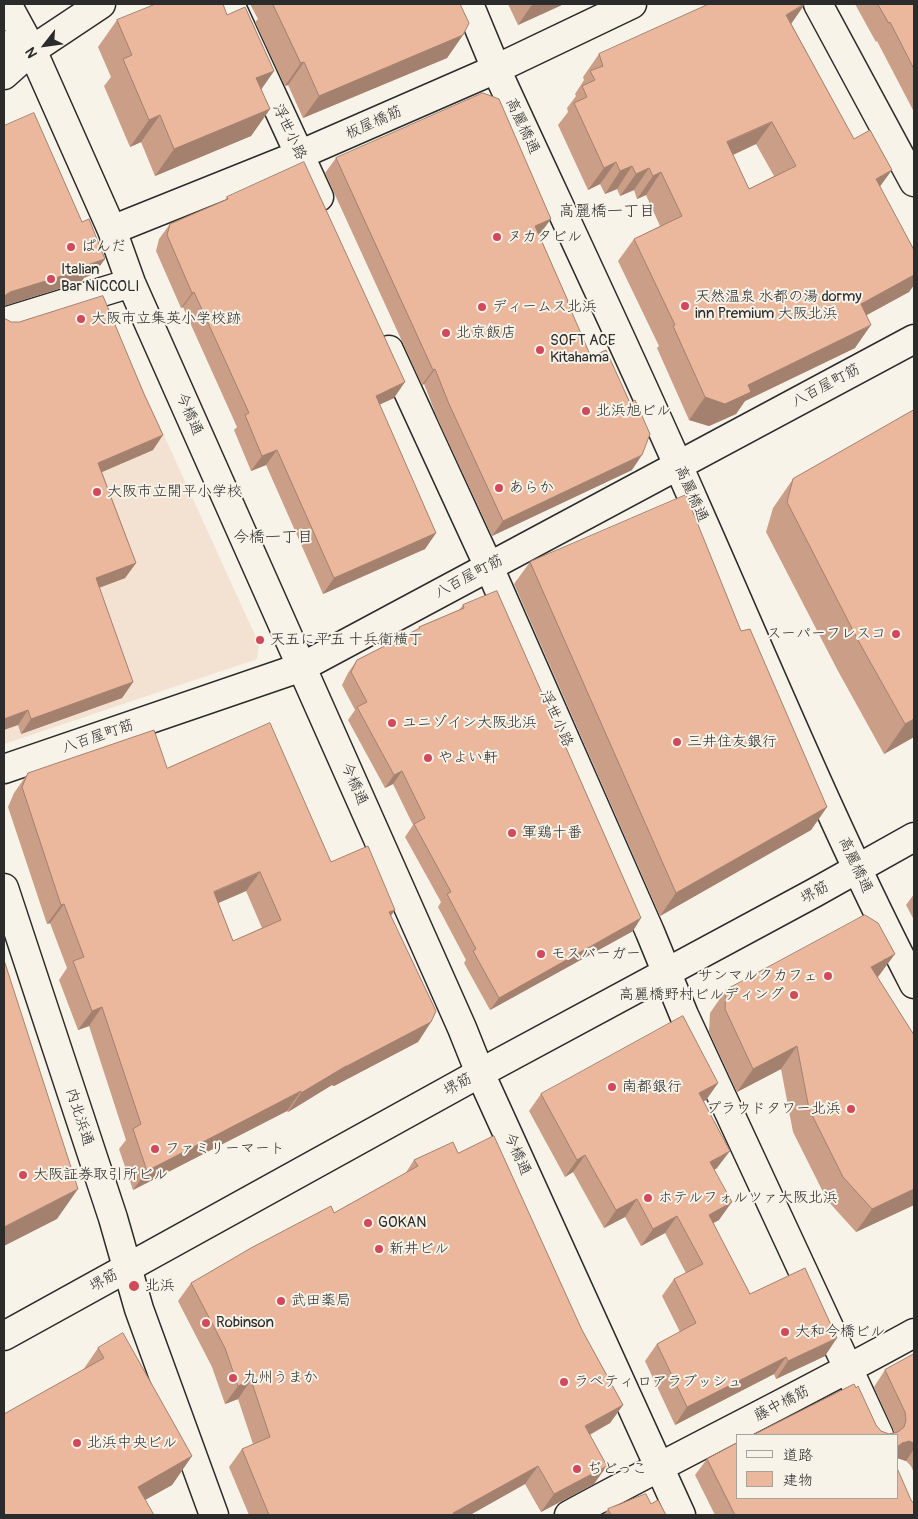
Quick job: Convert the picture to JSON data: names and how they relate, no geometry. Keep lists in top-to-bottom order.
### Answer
{
  "streets": {
    "street": [
      "板屋橋筋",
      "高麗橋通",
      "浮世小路",
      "八百屋町筋",
      "今橋通",
      "堺筋",
      "内北浜通",
      "藤中橋筋"
    ]
  },
  "crossings": [
    ["板屋橋筋", "高麗橋通"],
    ["板屋橋筋", "浮世小路"],
    ["板屋橋筋", "今橋通"],
    ["高麗橋通", "八百屋町筋"],
    ["高麗橋通", "堺筋"],
    ["浮世小路", "八百屋町筋"],
    ["浮世小路", "堺筋"],
    ["浮世小路", "藤中橋筋"],
    ["八百屋町筋", "今橋通"],
    ["今橋通", "堺筋"],
    ["今橋通", "藤中橋筋"],
    ["堺筋", "内北浜通"]
  ],
  "districts": ["高麗橋一丁目", "今橋一丁目"],
  "places": [
    "ヌカタビル",
    "ぱんだ",
    "Italian Bar NICCOLI",
    "天然温泉 水都の湯 dormy inn Premium 大阪北浜",
    "ディームス北浜",
    "大阪市立集英小学校跡",
    "北京飯店",
    "SOFT ACE Kitahama",
    "北浜旭ビル",
    "あらか",
    "大阪市立開平小学校",
    "スーパーフレスコ",
    "天五に平五 十兵衛横丁",
    "ユニゾイン大阪北浜",
    "三井住友銀行",
    "やよい軒",
    "軍鶏十番",
    "モスバーガー",
    "サンマルクカフェ",
    "高麗橋野村ビルディング",
    "南都銀行",
    "プラウドタワー北浜",
    "ファミリーマート",
    "大阪証券取引所ビル",
    "ホテルフォルツァ大阪北浜",
    "GOKAN",
    "新井ビル",
    "北浜",
    "武田薬局",
    "Robinson",
    "大和今橋ビル",
    "九州うまか",
    "ラペティ ロアラブッシュ",
    "北浜中央ビル",
    "ぢどっこ"
  ],
  "legend": ["道路", "建物"],
  "north": "bottom left"
}
